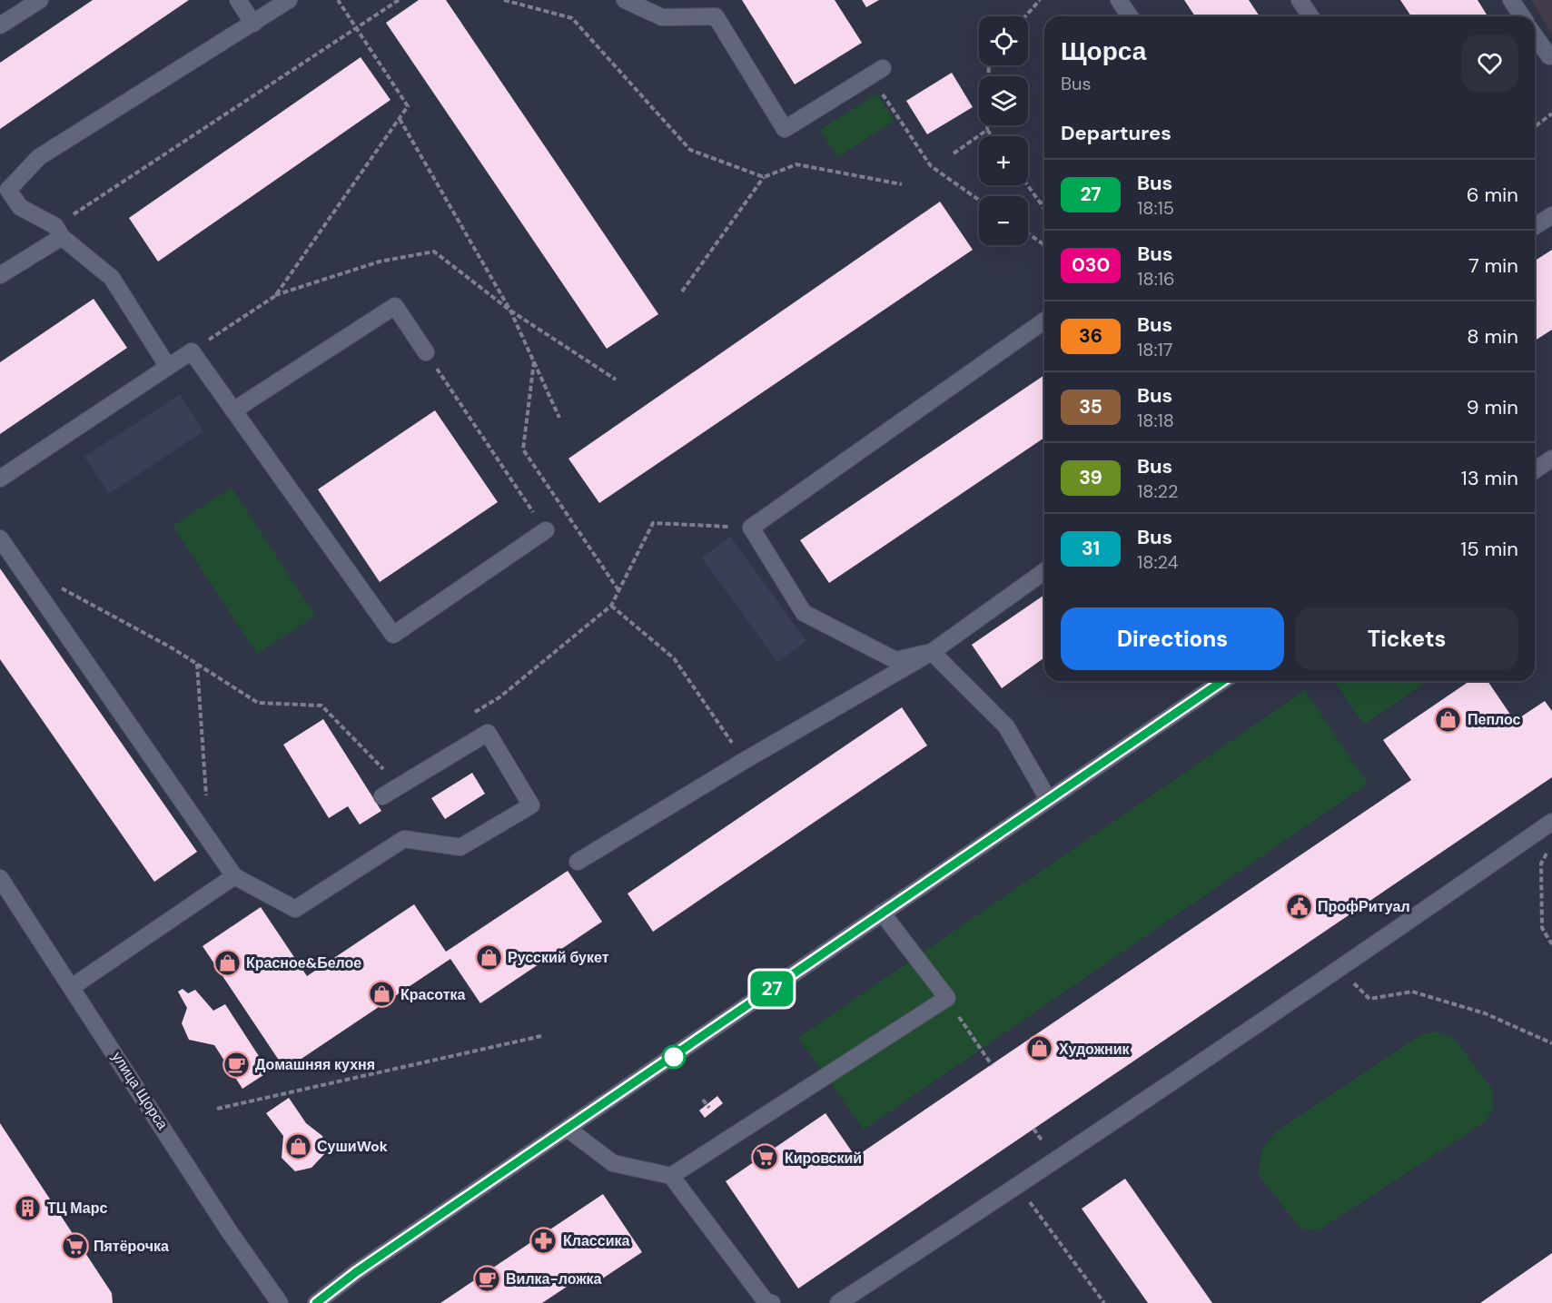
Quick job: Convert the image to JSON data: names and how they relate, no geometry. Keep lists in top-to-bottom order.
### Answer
{
  "streets": {
    "main road": ["улица Щорса"]
  },
  "places": {
    "shop": [
      "Пеплос",
      "Русский букет",
      "Красное&Белое",
      "Красотка",
      "Художник",
      "СушиWok"
    ],
    "public building": ["ПрофРитуал"],
    "cafe": ["Домашняя кухня", "Вилка-ложка"],
    "supermarket": ["Кировский", "Пятёрочка"],
    "building": ["ТЦ Марс"],
    "pharmacy": ["Классика"]
  },
  "lines": ["bus line 27"],
  "page": {
    "on_map": "27",
    "map_buttons": ["+", "−"],
    "heading": [
      ["Щорса", "Bus"],
      "Departures"
    ],
    "list": [
      {
        "mark": "27",
        "name": "Bus",
        "note": "18:15",
        "value": "6 min"
      },
      {
        "mark": "030",
        "name": "Bus",
        "note": "18:16",
        "value": "7 min"
      },
      {
        "mark": "36",
        "name": "Bus",
        "note": "18:17",
        "value": "8 min"
      },
      {
        "mark": "35",
        "name": "Bus",
        "note": "18:18",
        "value": "9 min"
      },
      {
        "mark": "39",
        "name": "Bus",
        "note": "18:22",
        "value": "13 min"
      },
      {
        "mark": "31",
        "name": "Bus",
        "note": "18:24",
        "value": "15 min"
      }
    ],
    "buttons": ["Directions", "Tickets"]
  }
}
